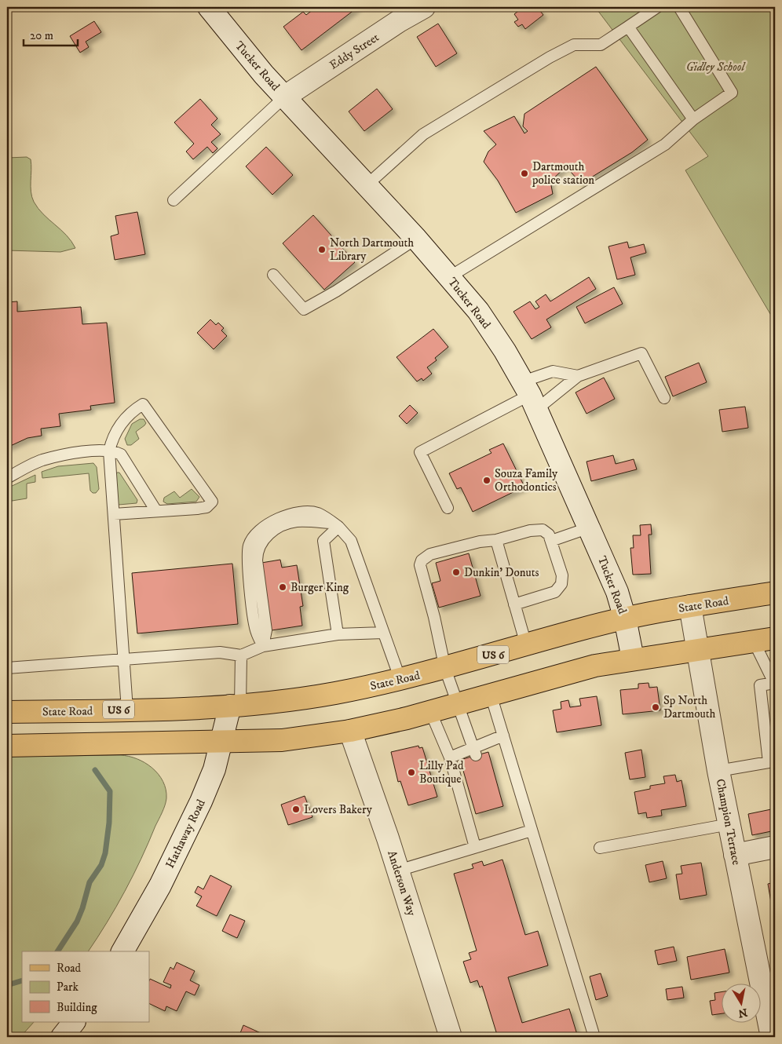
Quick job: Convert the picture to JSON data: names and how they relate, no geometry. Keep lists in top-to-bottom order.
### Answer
{
  "streets": {
    "main road": [
      "Eddy Street",
      "Tucker Road",
      "State Road",
      "US 6",
      "Champion Terrace",
      "Hathaway Road",
      "Anderson Way"
    ]
  },
  "crossings": [
    ["Eddy Street", "Tucker Road"],
    ["Tucker Road", "State Road"],
    ["State Road", "Champion Terrace"],
    ["State Road", "Hathaway Road"]
  ],
  "parks": ["Gidley School"],
  "places": [
    "Dartmouth police station",
    "North Dartmouth Library",
    "Souza Family Orthodontics",
    "Dunkin' Donuts",
    "Burger King",
    "Sp North Dartmouth",
    "Lilly Pad Boutique",
    "Lovers Bakery"
  ],
  "legend": ["Road", "Park", "Building"],
  "scale_bar": "20 m",
  "north": "bottom"
}
